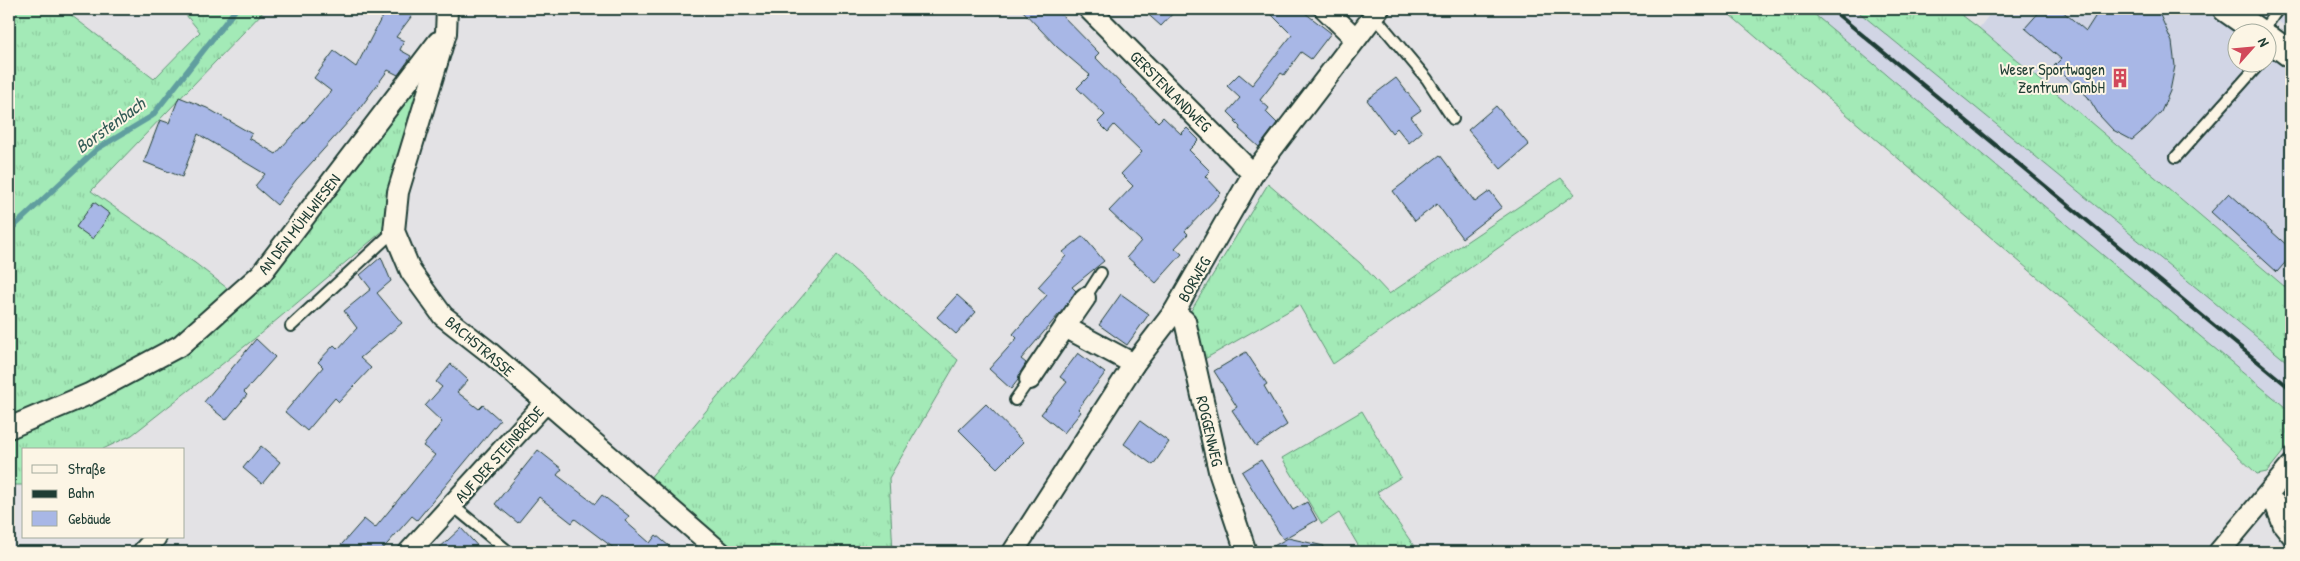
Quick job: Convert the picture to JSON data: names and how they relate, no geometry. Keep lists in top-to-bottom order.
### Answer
{
  "streets": {
    "street": [
      "GERSTENLANDWEG",
      "AN DEN MÜHLWIESEN",
      "BORWEG",
      "BACHSTRASSE",
      "ROGGENWEG",
      "AUF DER STEINBREDE"
    ]
  },
  "crossings": [
    ["GERSTENLANDWEG", "BORWEG"],
    ["AN DEN MÜHLWIESEN", "BACHSTRASSE"],
    ["BORWEG", "ROGGENWEG"],
    ["BACHSTRASSE", "AUF DER STEINBREDE"]
  ],
  "water": ["Borstenbach"],
  "places": {
    "building": ["Weser Sportwagen Zentrum GmbH"]
  },
  "legend": ["Straße", "Bahn", "Gebäude"],
  "north": "top right"
}
